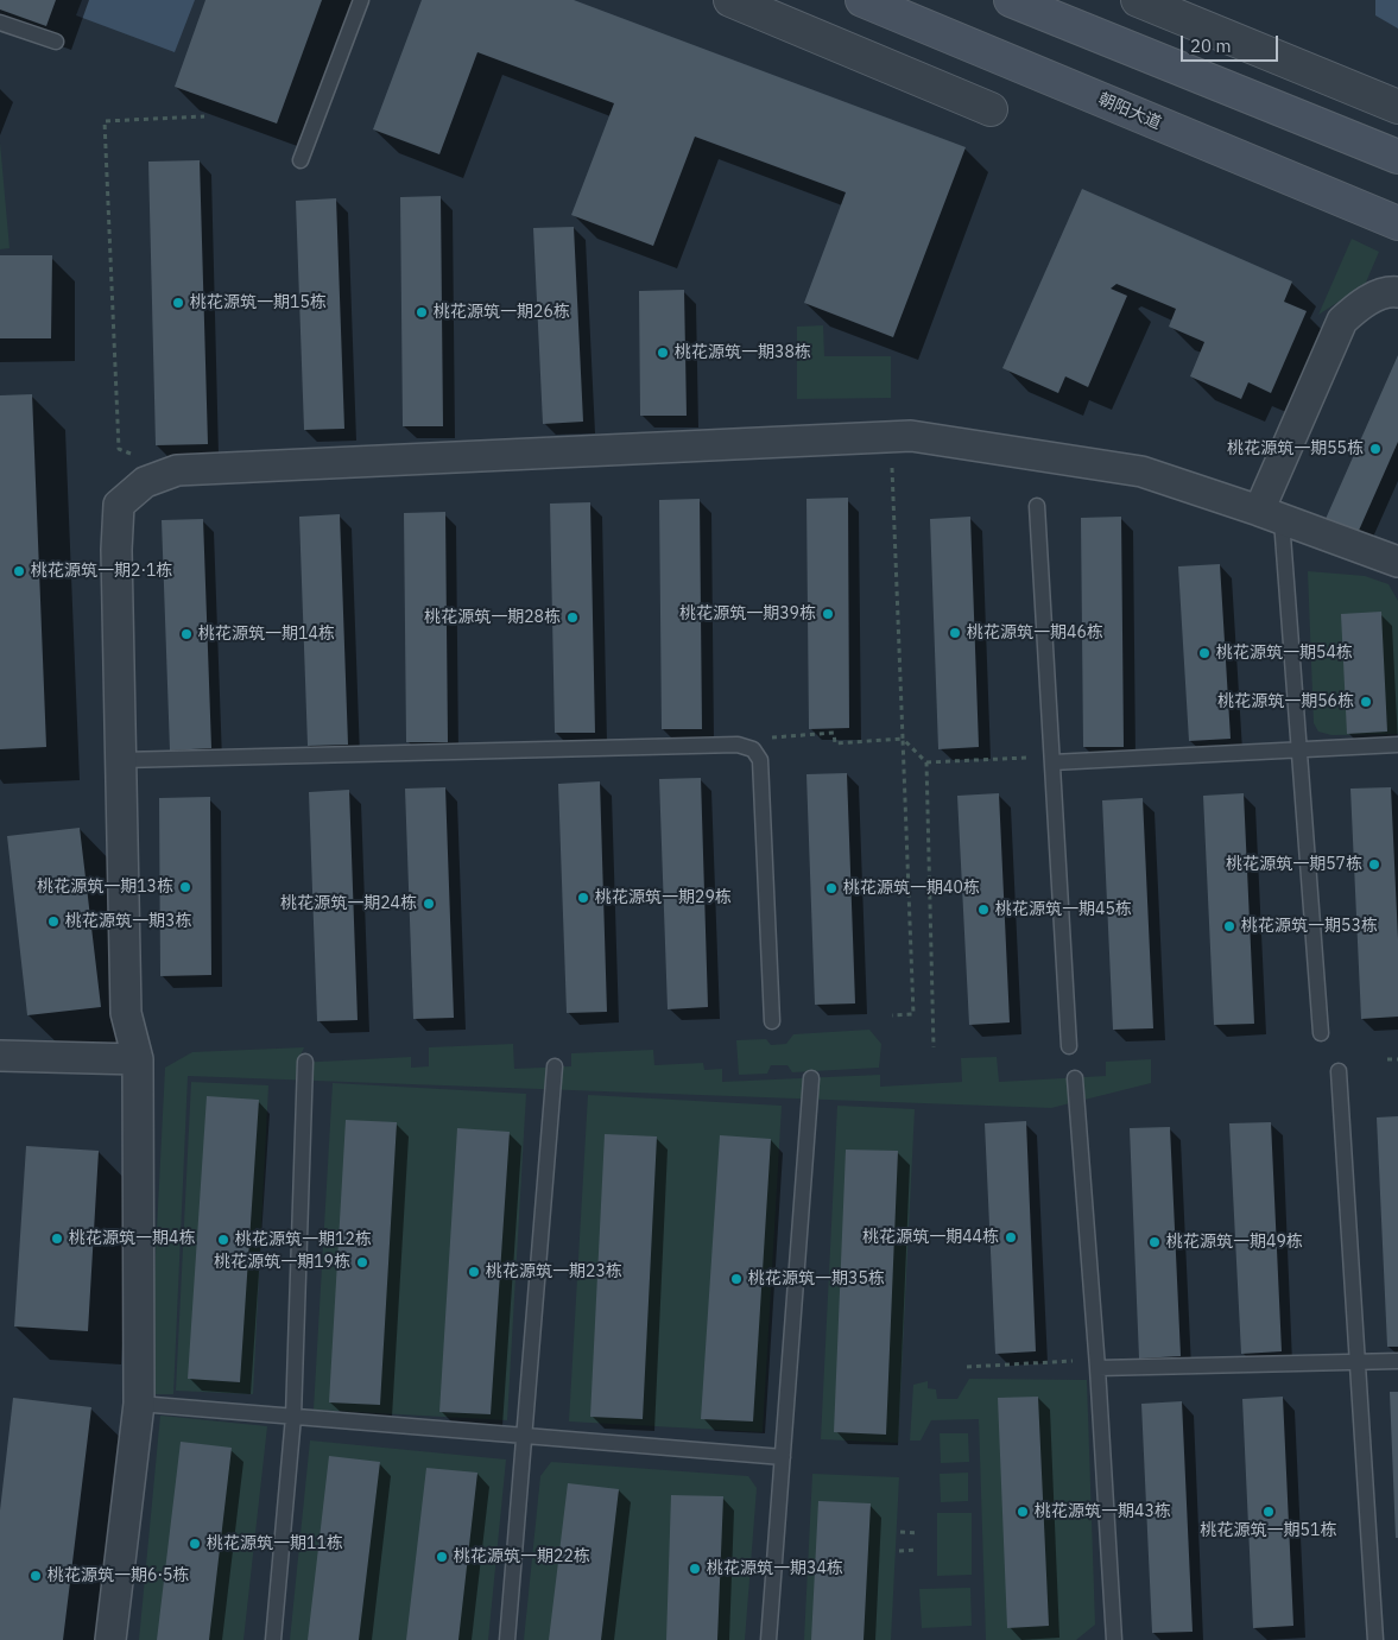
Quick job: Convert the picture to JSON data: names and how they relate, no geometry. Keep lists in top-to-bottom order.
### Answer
{
  "streets": {
    "main road": ["朝阳大道"]
  },
  "places": [
    "桃花源筑一期15栋",
    "桃花源筑一期26栋",
    "桃花源筑一期38栋",
    "桃花源筑一期55栋",
    "桃花源筑一期2·1栋",
    "桃花源筑一期39栋",
    "桃花源筑一期28栋",
    "桃花源筑一期46栋",
    "桃花源筑一期14栋",
    "桃花源筑一期54栋",
    "桃花源筑一期56栋",
    "桃花源筑一期57栋",
    "桃花源筑一期13栋",
    "桃花源筑一期40栋",
    "桃花源筑一期29栋",
    "桃花源筑一期24栋",
    "桃花源筑一期45栋",
    "桃花源筑一期3栋",
    "桃花源筑一期53栋",
    "桃花源筑一期44栋",
    "桃花源筑一期4栋",
    "桃花源筑一期12栋",
    "桃花源筑一期49栋",
    "桃花源筑一期19栋",
    "桃花源筑一期23栋",
    "桃花源筑一期35栋",
    "桃花源筑一期43栋",
    "桃花源筑一期51栋",
    "桃花源筑一期11栋",
    "桃花源筑一期22栋",
    "桃花源筑一期34栋",
    "桃花源筑一期6·5栋"
  ],
  "scale_bar": "20 m"
}
